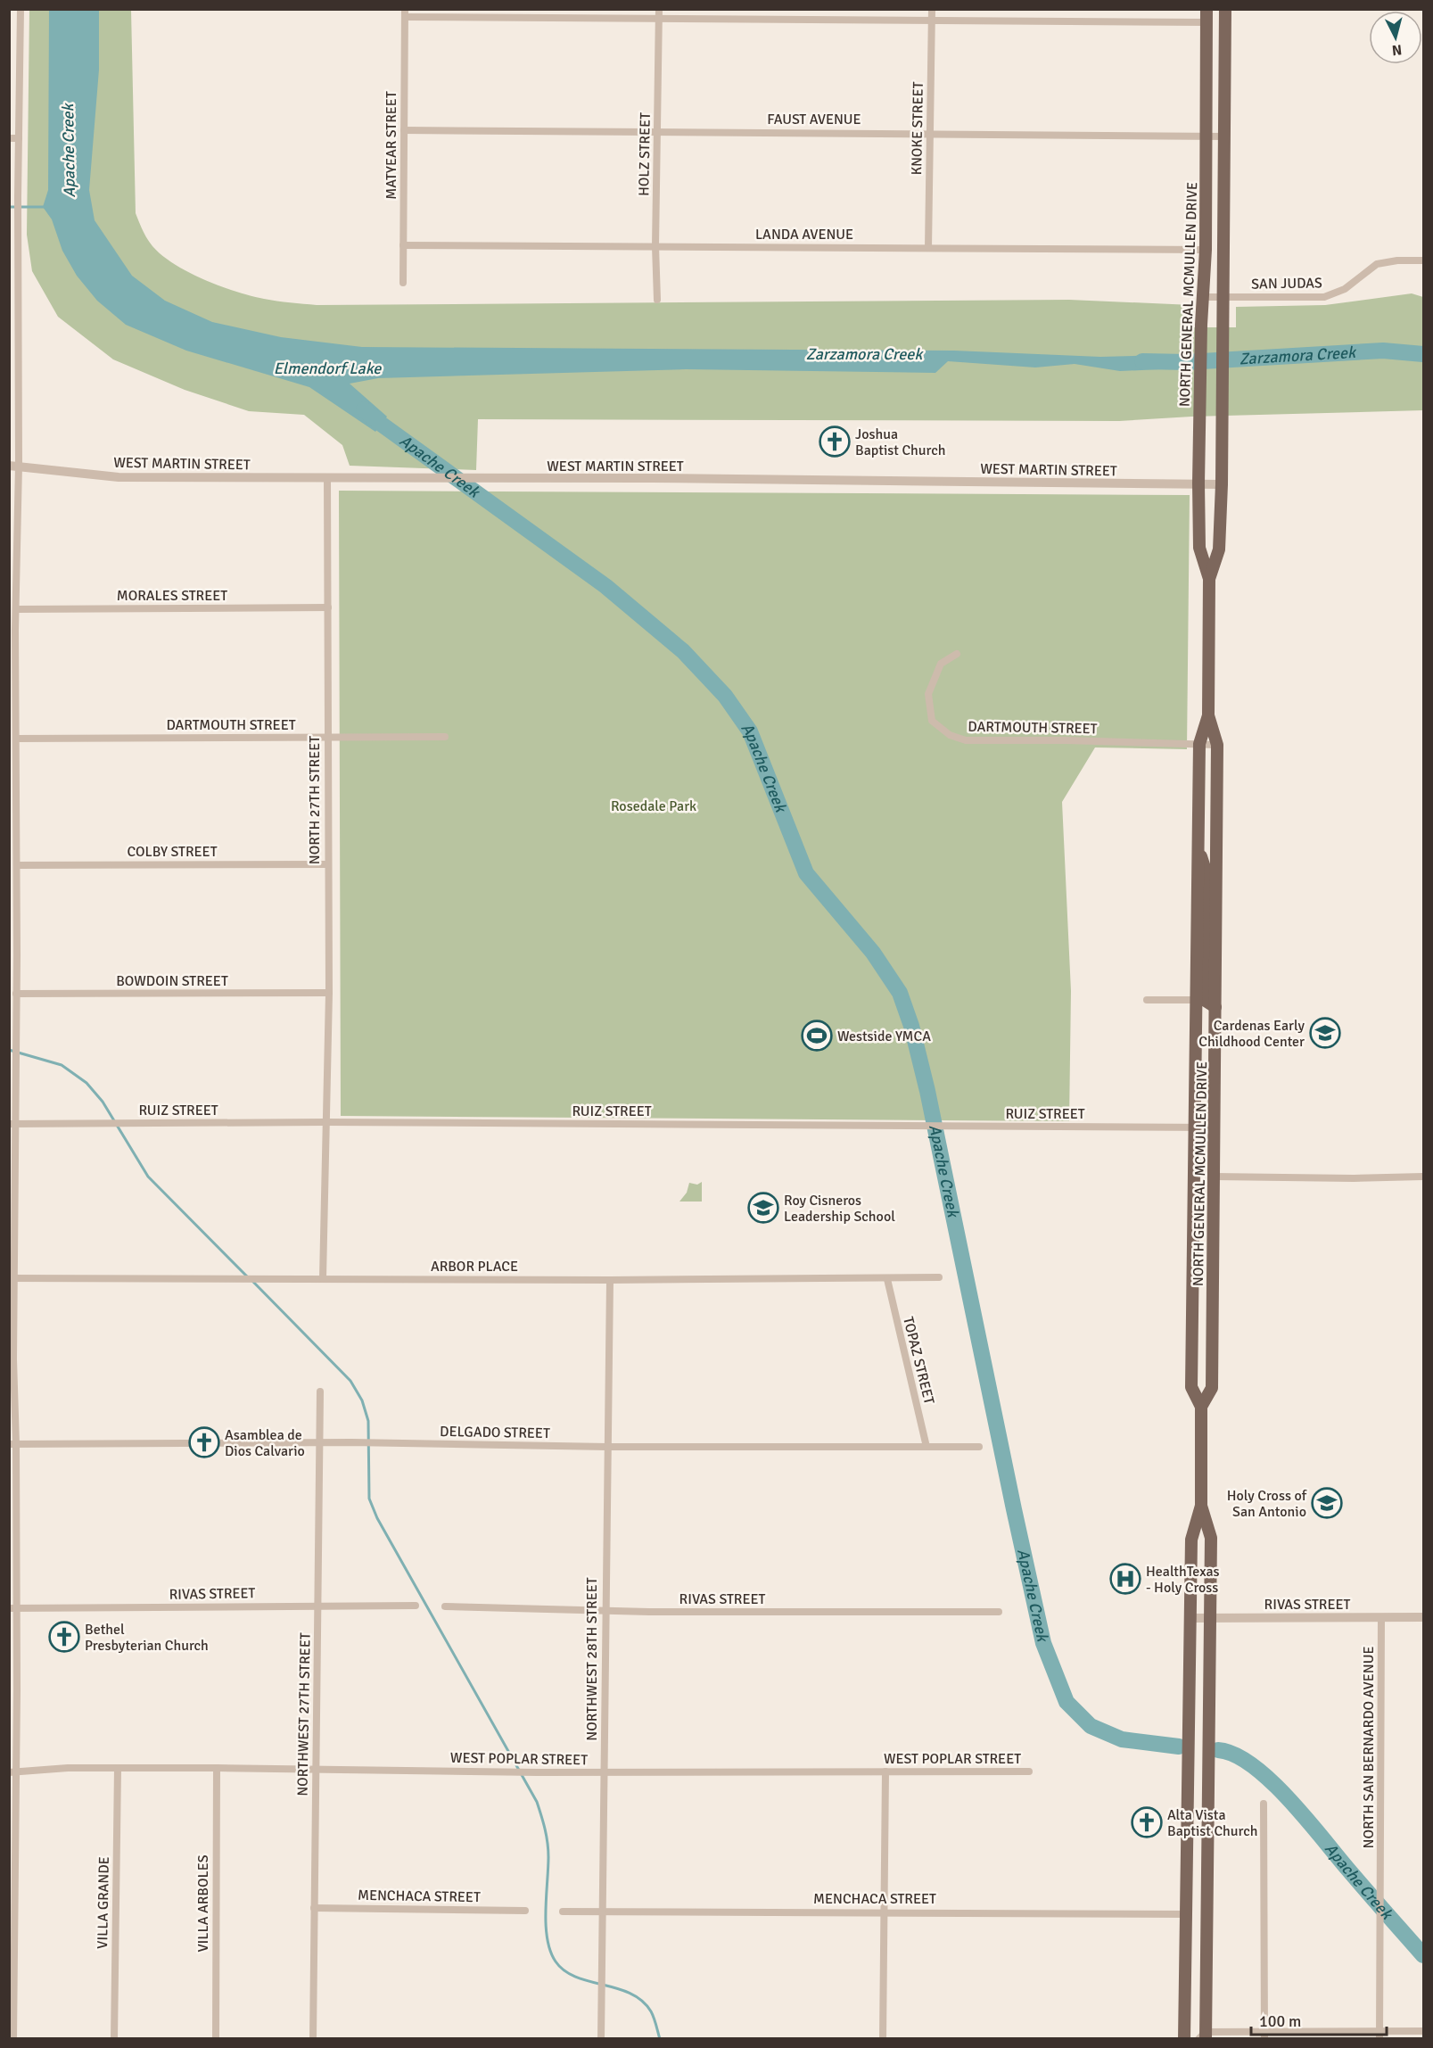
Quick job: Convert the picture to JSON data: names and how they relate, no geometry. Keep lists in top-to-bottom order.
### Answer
{
  "streets": {
    "main road": ["NORTH GENERAL MCMULLEN DRIVE"],
    "street": [
      "FAUST AVENUE",
      "KNOKE STREET",
      "MATYEAR STREET",
      "HOLZ STREET",
      "LANDA AVENUE",
      "SAN JUDAS",
      "WEST MARTIN STREET",
      "MORALES STREET",
      "DARTMOUTH STREET",
      "NORTH 27TH STREET",
      "COLBY STREET",
      "BOWDOIN STREET",
      "RUIZ STREET",
      "ARBOR PLACE",
      "TOPAZ STREET",
      "DELGADO STREET",
      "RIVAS STREET",
      "NORTHWEST 28TH STREET",
      "NORTHWEST 27TH STREET",
      "NORTH SAN BERNARDO AVENUE",
      "WEST POPLAR STREET",
      "MENCHACA STREET",
      "VILLA GRANDE",
      "VILLA ARBOLES"
    ]
  },
  "crossings": [
    ["FAUST AVENUE", "KNOKE STREET"],
    ["FAUST AVENUE", "MATYEAR STREET"],
    ["FAUST AVENUE", "HOLZ STREET"],
    ["FAUST AVENUE", "NORTH GENERAL MCMULLEN DRIVE"],
    ["KNOKE STREET", "LANDA AVENUE"],
    ["MATYEAR STREET", "LANDA AVENUE"],
    ["HOLZ STREET", "LANDA AVENUE"],
    ["LANDA AVENUE", "NORTH GENERAL MCMULLEN DRIVE"],
    ["SAN JUDAS", "NORTH GENERAL MCMULLEN DRIVE"],
    ["NORTH GENERAL MCMULLEN DRIVE", "WEST MARTIN STREET"],
    ["NORTH GENERAL MCMULLEN DRIVE", "DARTMOUTH STREET"],
    ["NORTH GENERAL MCMULLEN DRIVE", "RUIZ STREET"],
    ["NORTH GENERAL MCMULLEN DRIVE", "RIVAS STREET"],
    ["NORTH GENERAL MCMULLEN DRIVE", "MENCHACA STREET"],
    ["WEST MARTIN STREET", "NORTH 27TH STREET"],
    ["MORALES STREET", "NORTH 27TH STREET"],
    ["DARTMOUTH STREET", "NORTH 27TH STREET"],
    ["NORTH 27TH STREET", "COLBY STREET"],
    ["NORTH 27TH STREET", "BOWDOIN STREET"],
    ["NORTH 27TH STREET", "RUIZ STREET"],
    ["ARBOR PLACE", "TOPAZ STREET"],
    ["ARBOR PLACE", "NORTHWEST 28TH STREET"],
    ["TOPAZ STREET", "DELGADO STREET"],
    ["DELGADO STREET", "NORTHWEST 28TH STREET"],
    ["DELGADO STREET", "NORTHWEST 27TH STREET"],
    ["RIVAS STREET", "NORTHWEST 28TH STREET"],
    ["RIVAS STREET", "NORTHWEST 27TH STREET"],
    ["RIVAS STREET", "NORTH SAN BERNARDO AVENUE"],
    ["NORTHWEST 28TH STREET", "WEST POPLAR STREET"],
    ["NORTHWEST 28TH STREET", "MENCHACA STREET"],
    ["NORTHWEST 27TH STREET", "WEST POPLAR STREET"],
    ["NORTHWEST 27TH STREET", "MENCHACA STREET"],
    ["WEST POPLAR STREET", "VILLA GRANDE"],
    ["WEST POPLAR STREET", "VILLA ARBOLES"]
  ],
  "water": ["Apache Creek", "Zarzamora Creek", "Elmendorf Lake"],
  "parks": ["Rosedale Park"],
  "places": {
    "church": [
      "Joshua Baptist Church",
      "Asamblea de Dios Calvario",
      "Bethel Presbyterian Church",
      "Alta Vista Baptist Church"
    ],
    "school or university": ["Cardenas Early Childhood Center", "Roy Cisneros Leadership School", "Holy Cross of San Antonio"],
    "sports": ["Westside YMCA"],
    "hospital": ["HealthTexas - Holy Cross"]
  },
  "scale_bar": "100 m",
  "north": "bottom"
}
